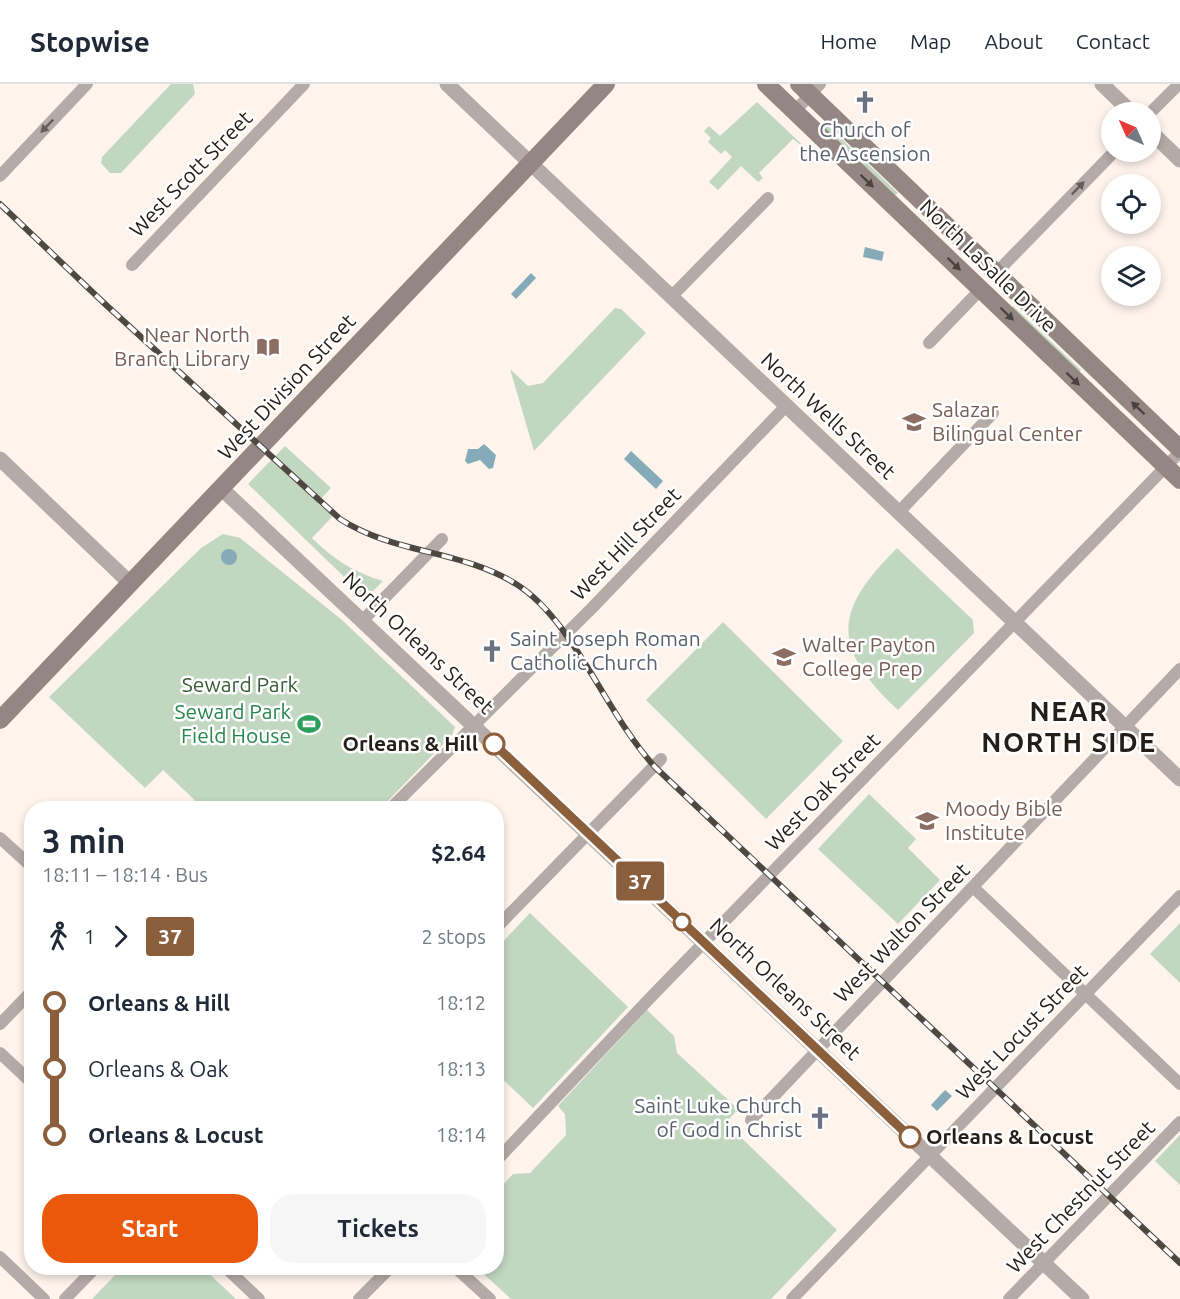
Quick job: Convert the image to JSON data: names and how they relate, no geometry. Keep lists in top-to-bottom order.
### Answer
{
  "streets": {
    "main road": ["North LaSalle Drive", "West Division Street"],
    "street": [
      "West Scott Street",
      "North Wells Street",
      "West Hill Street",
      "North Orleans Street",
      "West Oak Street",
      "West Walton Street",
      "West Locust Street",
      "West Chestnut Street"
    ]
  },
  "crossings": [
    ["North LaSalle Drive", "West Oak Street"],
    ["West Division Street", "North Wells Street"],
    ["West Division Street", "North Orleans Street"],
    ["North Wells Street", "West Hill Street"],
    ["North Wells Street", "West Oak Street"],
    ["North Wells Street", "West Walton Street"],
    ["West Hill Street", "North Orleans Street"],
    ["North Orleans Street", "West Oak Street"],
    ["North Orleans Street", "West Walton Street"],
    ["North Orleans Street", "West Locust Street"],
    ["North Orleans Street", "West Chestnut Street"]
  ],
  "districts": ["NEAR NORTH SIDE"],
  "parks": ["Seward Park"],
  "places": {
    "church": ["Church of the Ascension", "Saint Joseph Roman Catholic Church", "Saint Luke Church of God in Christ"],
    "library": ["Near North Branch Library"],
    "school or university": ["Salazar Bilingual Center", "Walter Payton College Prep", "Moody Bible Institute"],
    "sports": ["Seward Park Field House"],
    "other": ["Orleans & Hill", "Orleans & Locust"]
  },
  "lines": ["bus line 37"],
  "north": "top left",
  "page": {
    "header": "Stopwise",
    "nav": [
      "Home",
      "Map",
      "About",
      "Contact"
    ],
    "on_map": "37",
    "heading": ["3 min", "18:11 – 18:14 · Bus", "$2.64"],
    "legs": ["1", "37", "2 stops"],
    "list": [
      {
        "name": "Orleans & Hill",
        "value": "18:12"
      },
      {
        "name": "Orleans & Oak",
        "value": "18:13"
      },
      {
        "name": "Orleans & Locust",
        "value": "18:14"
      }
    ],
    "buttons": ["Start", "Tickets"]
  }
}
